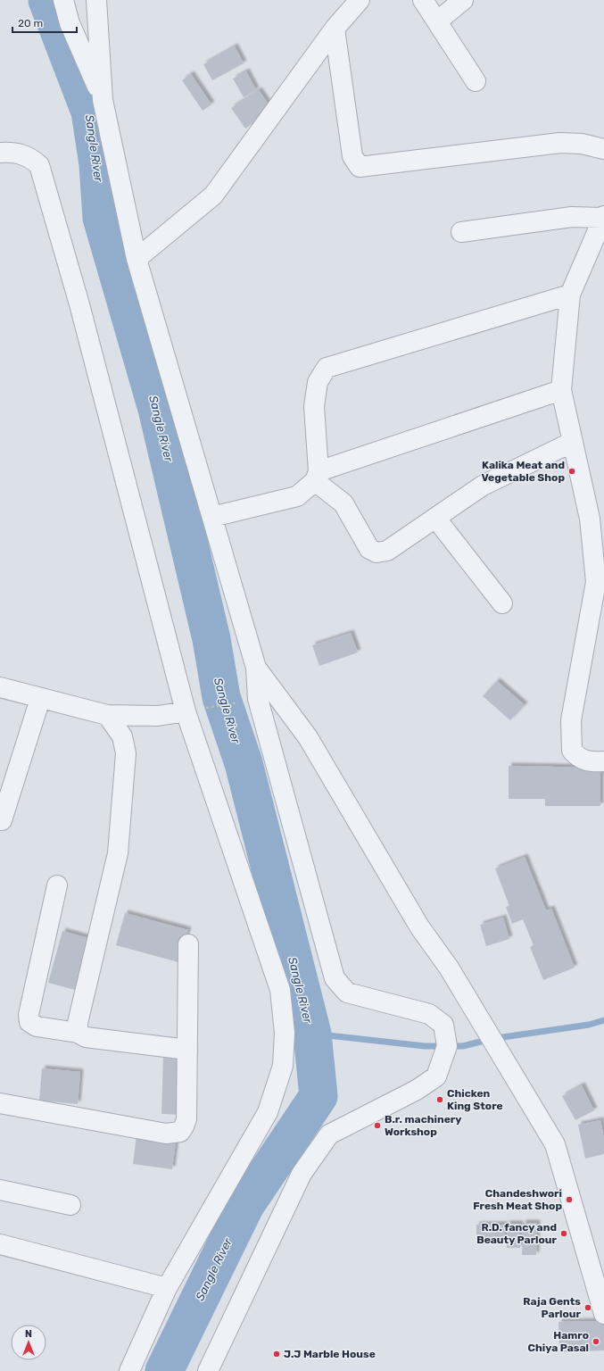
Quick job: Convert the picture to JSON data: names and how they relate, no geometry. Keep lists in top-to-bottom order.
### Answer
{
  "water": ["Sangle River"],
  "places": [
    "Kalika Meat and Vegetable Shop",
    "Chicken King Store",
    "B.r. machinery Workshop",
    "Chandeshwori Fresh Meat Shop",
    "R.D. fancy and Beauty Parlour",
    "Raja Gents Parlour",
    "Hamro Chiya Pasal",
    "J.J Marble House"
  ],
  "scale_bar": "20 m",
  "north": "top"
}
